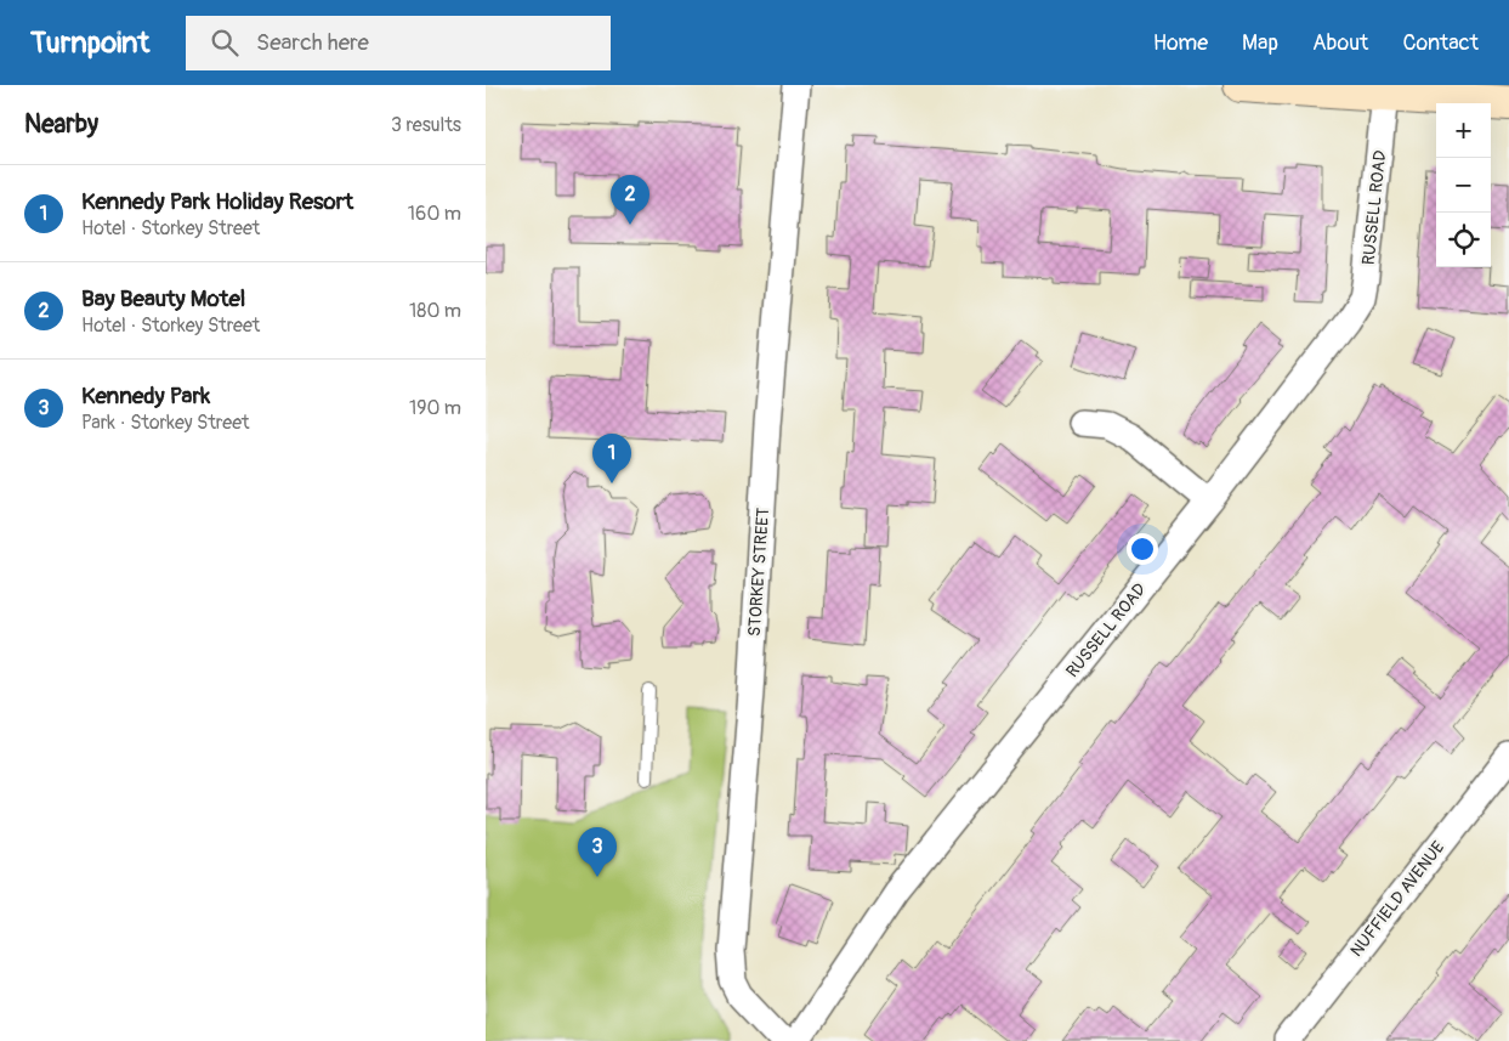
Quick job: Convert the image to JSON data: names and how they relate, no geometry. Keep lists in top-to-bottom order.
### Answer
{
  "streets": {
    "street": ["RUSSELL ROAD", "STORKEY STREET", "NUFFIELD AVENUE"]
  },
  "page": {
    "header": "Turnpoint",
    "search": "Search here",
    "nav": [
      "Home",
      "Map",
      "About",
      "Contact"
    ],
    "heading": ["Nearby", "3 results"],
    "map_buttons": ["+", "−"],
    "list": [
      {
        "mark": "1",
        "name": "Kennedy Park Holiday Resort",
        "note": "Hotel · Storkey Street",
        "value": "160 m"
      },
      {
        "mark": "2",
        "name": "Bay Beauty Motel",
        "note": "Hotel · Storkey Street",
        "value": "180 m"
      },
      {
        "mark": "3",
        "name": "Kennedy Park",
        "note": "Park · Storkey Street",
        "value": "190 m"
      }
    ],
    "pins": ["2", "1", "3"]
  }
}
